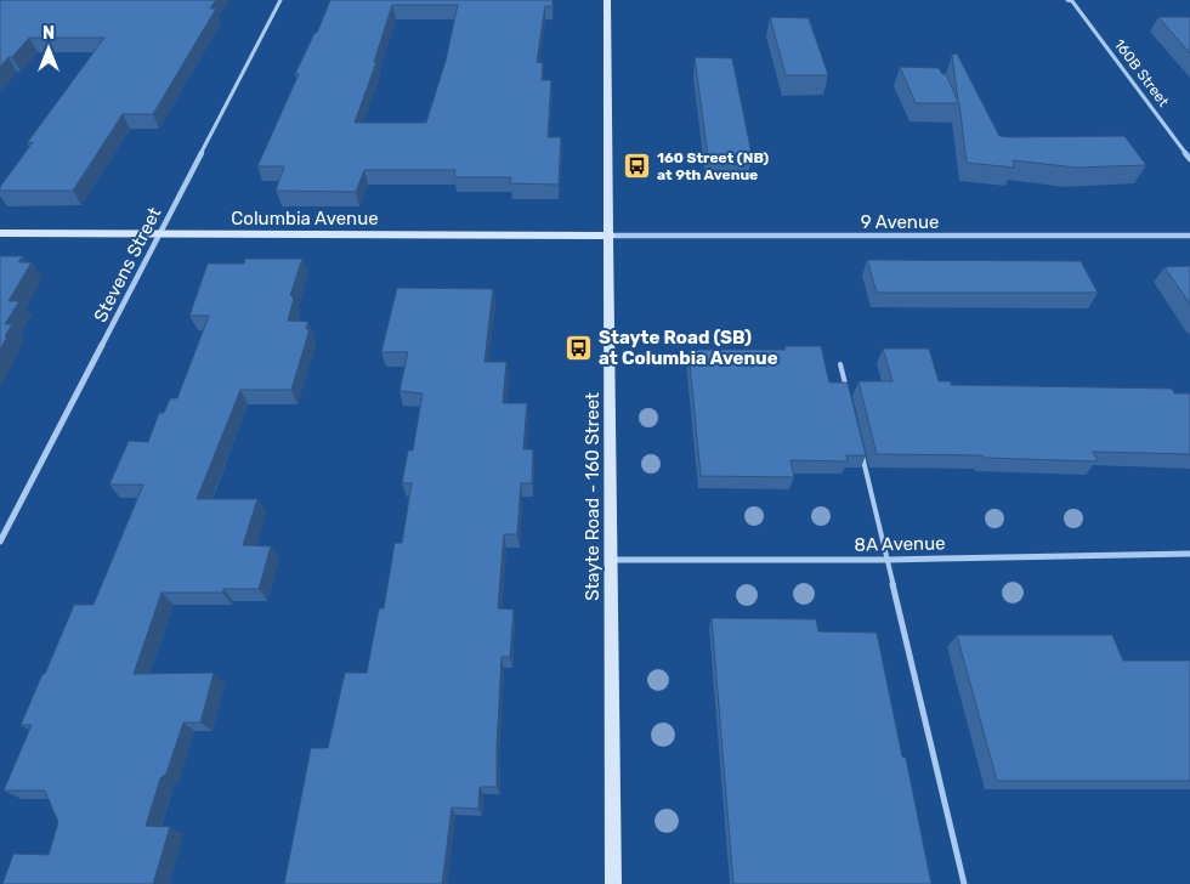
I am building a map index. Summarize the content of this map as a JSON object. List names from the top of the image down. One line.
{"streets":{"main road":["Columbia Avenue","Stayte Road - 160 Street"],"street":["160B Street","9 Avenue","Stevens Street","8A Avenue"]},"crossings":[["Columbia Avenue","9 Avenue"],["Columbia Avenue","Stevens Street"],["Columbia Avenue","Stayte Road - 160 Street"],["9 Avenue","Stayte Road - 160 Street"],["Stayte Road - 160 Street","8A Avenue"]],"places":{"bus stop":["160 Street (NB) at 9th Avenue","Stayte Road (SB) at Columbia Avenue"]},"north":"top"}
